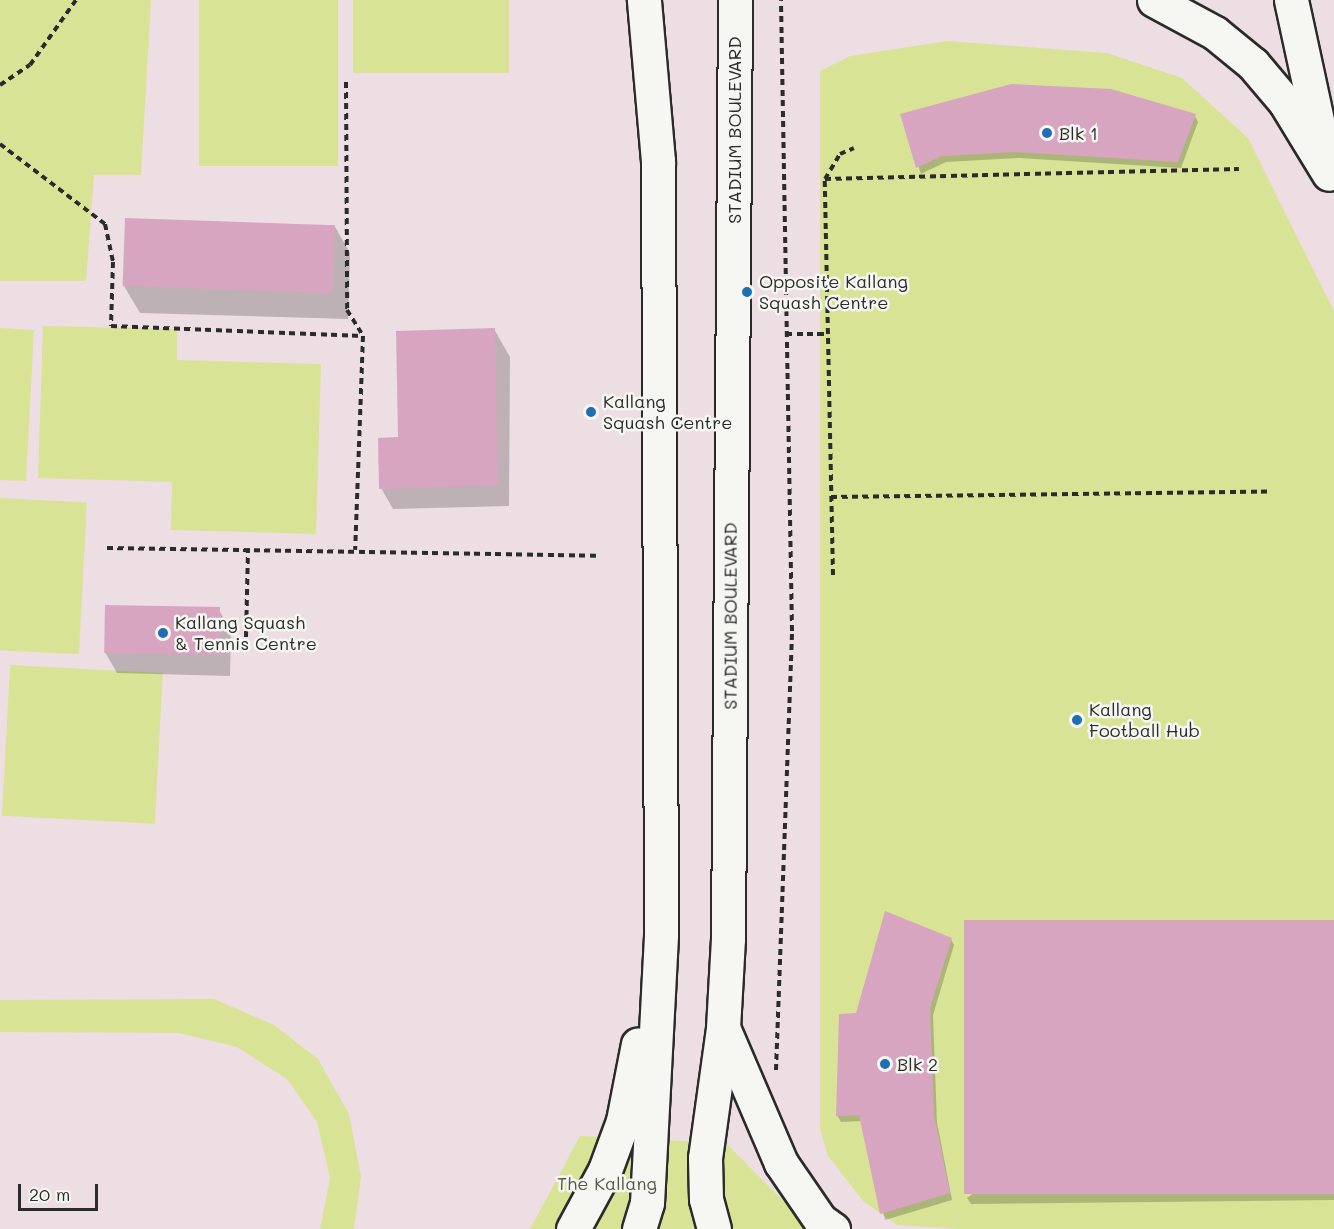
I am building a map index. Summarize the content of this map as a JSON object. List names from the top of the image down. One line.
{"streets":{"street":["STADIUM BOULEVARD"]},"parks":["The Kallang"],"places":["Blk 1","Opposite Kallang Squash Centre","Kallang Squash Centre","Kallang Squash & Tennis Centre","Kallang Football Hub","Blk 2"],"scale_bar":"20 m"}
